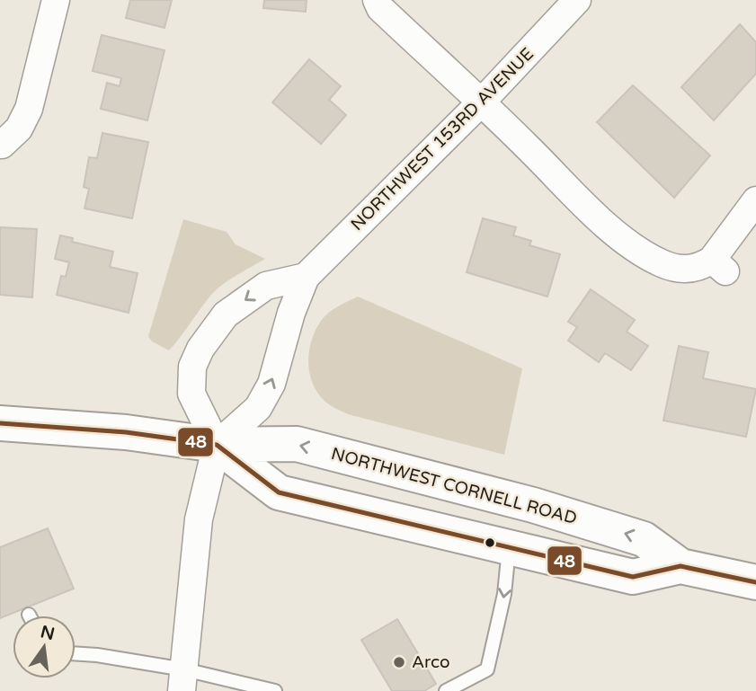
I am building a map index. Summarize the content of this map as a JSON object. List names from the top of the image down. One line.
{"streets":{"main road":["NORTHWEST CORNELL ROAD"],"street":["NORTHWEST 153RD AVENUE"]},"crossings":[["NORTHWEST 153RD AVENUE","NORTHWEST CORNELL ROAD"]],"places":["Arco"],"lines":["transit line 48"],"north":"top"}
